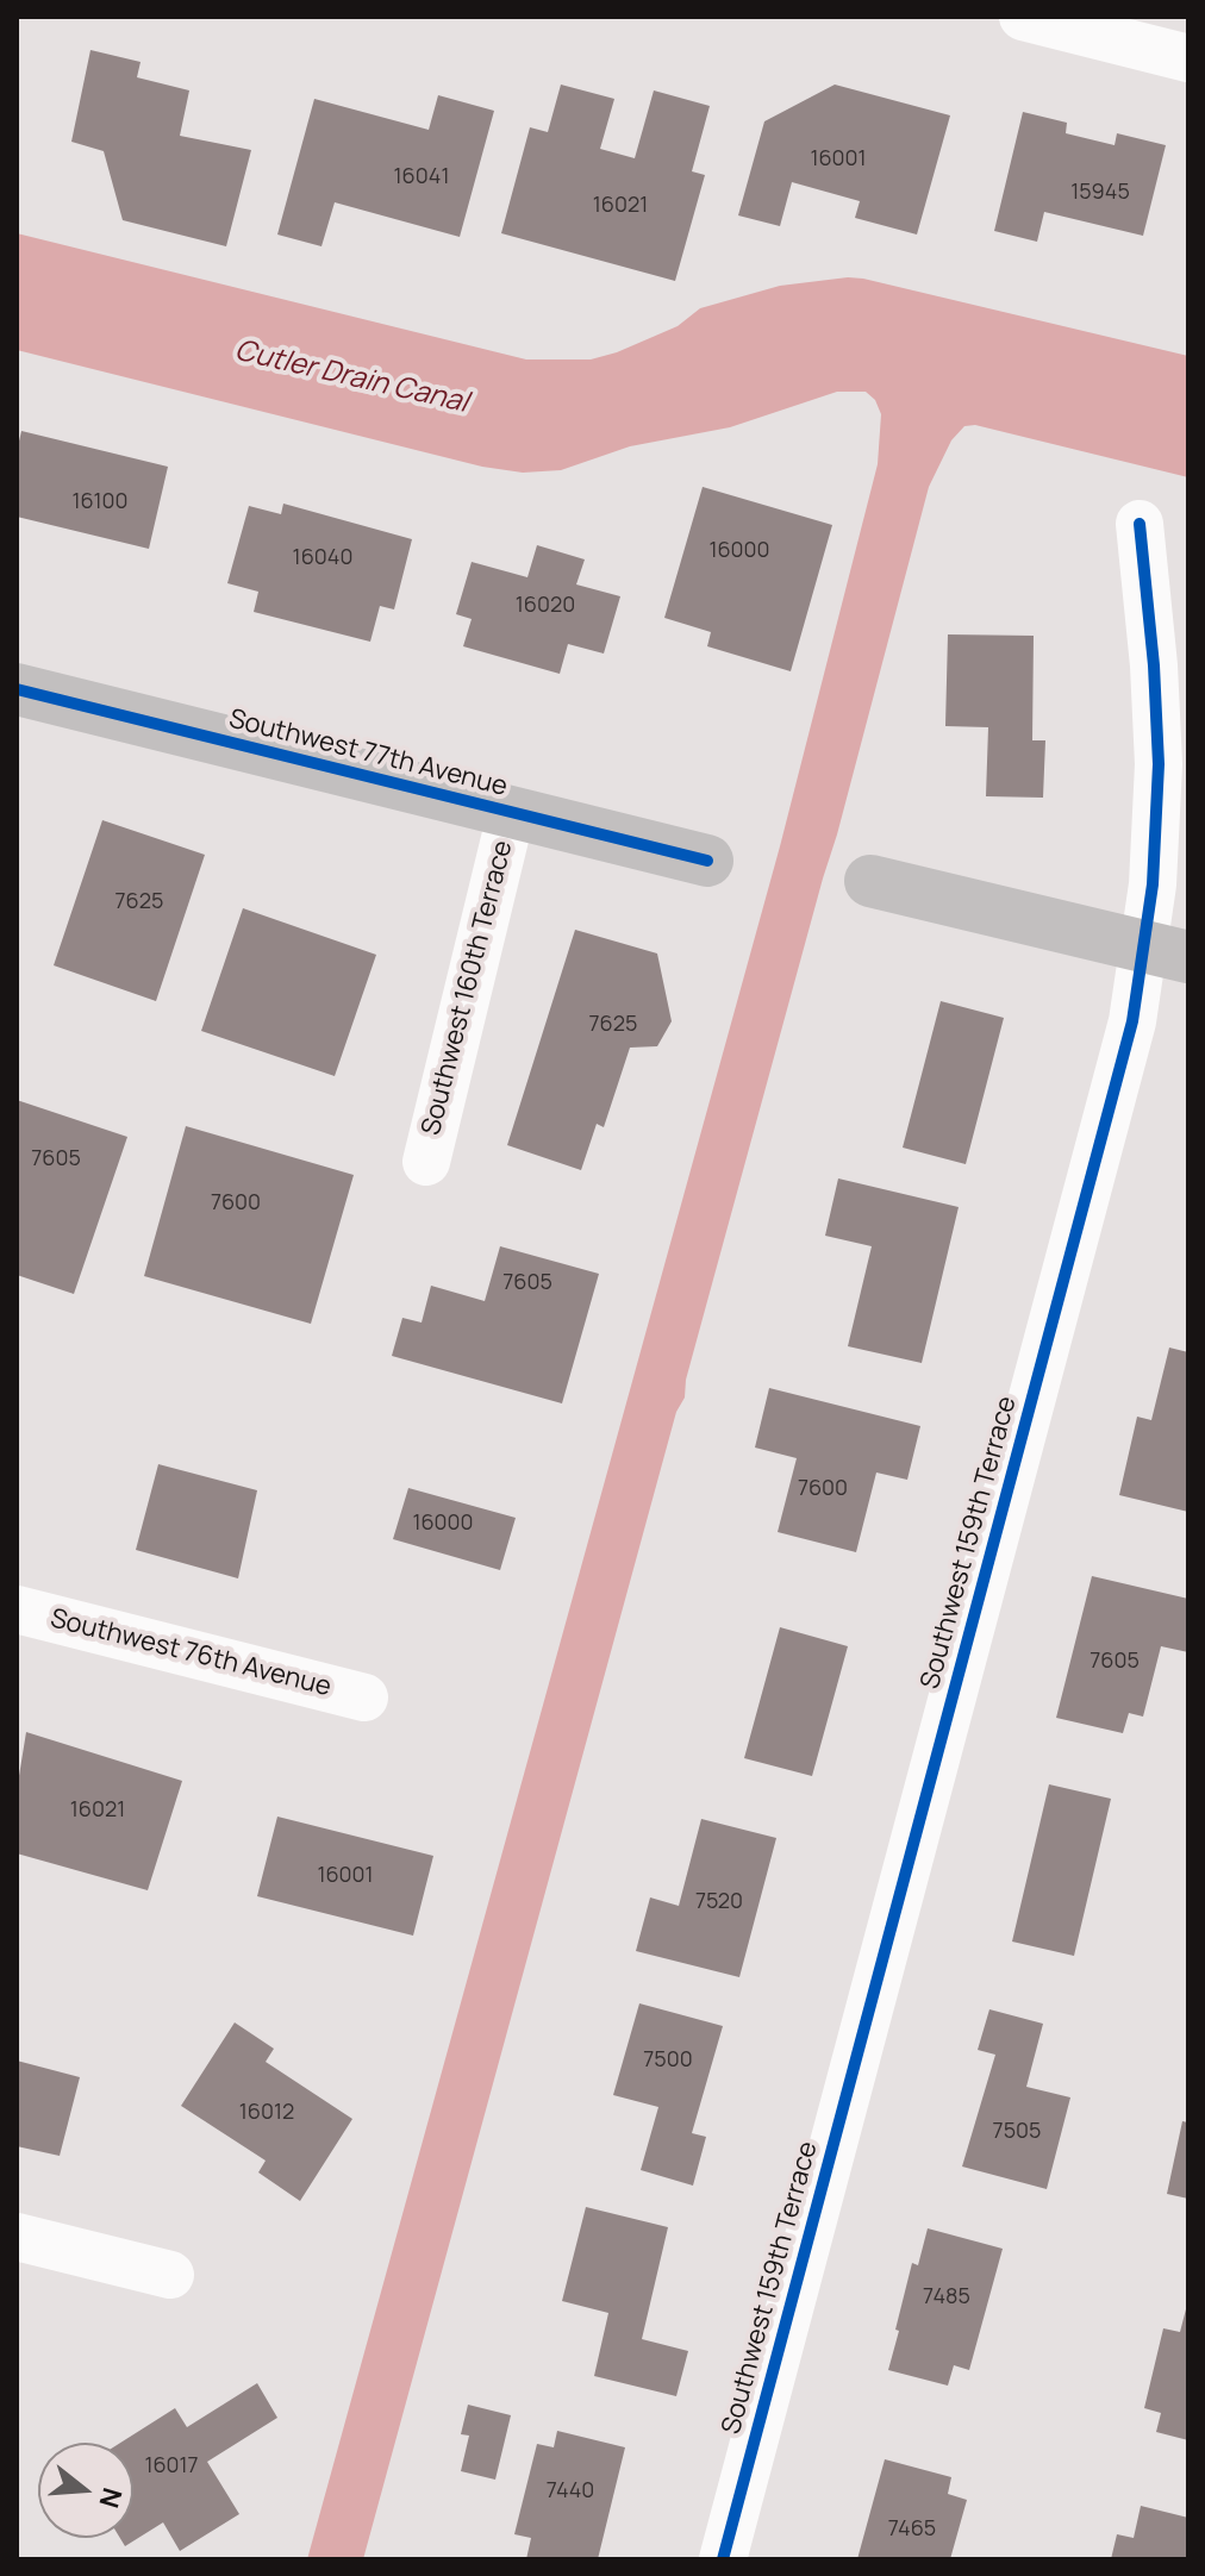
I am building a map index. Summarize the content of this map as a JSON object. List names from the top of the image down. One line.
{"streets":{"street":["Southwest 77th Avenue","Southwest 160th Terrace","Southwest 159th Terrace","Southwest 76th Avenue"]},"crossings":[["Southwest 77th Avenue","Southwest 160th Terrace"]],"water":["Cutler Drain Canal"],"house_numbers":["16001","16041","15945","16021","16100","16000","16040","16020","7625","7625","7605","7600","7605","7600","16000","7605","16021","16001","7520","7500","16012","7505","7485","16017","7440","7465"],"north":"right"}
